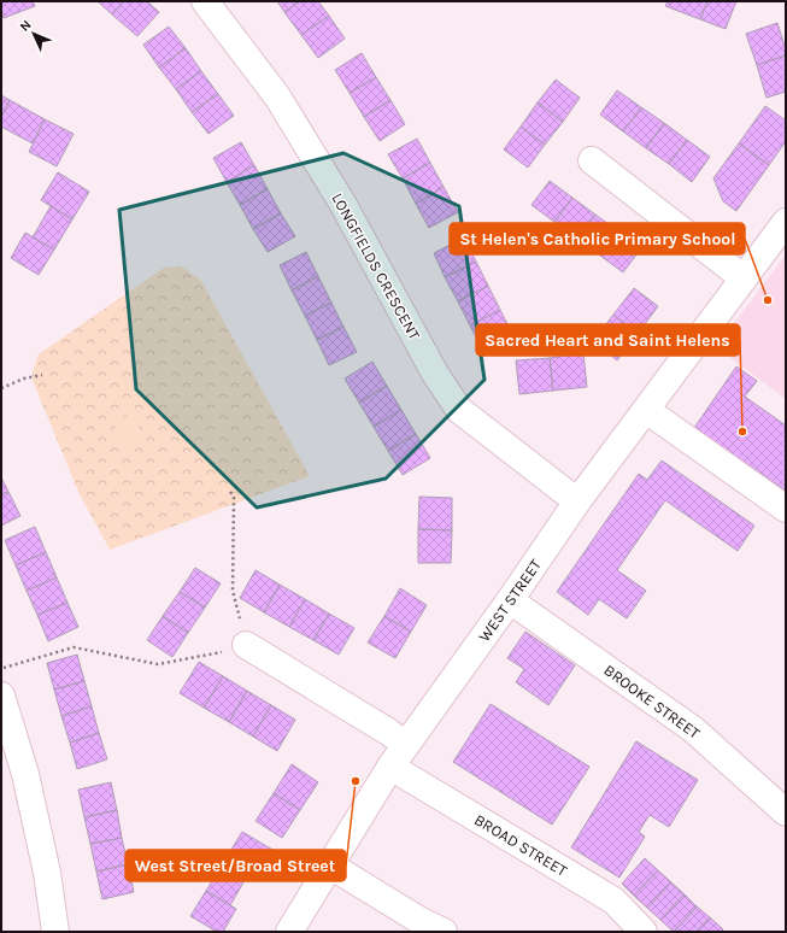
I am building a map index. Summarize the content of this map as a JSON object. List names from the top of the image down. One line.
{"streets":{"street":["LONGFIELDS CRESCENT","WEST STREET","BROOKE STREET","BROAD STREET"]},"crossings":[["LONGFIELDS CRESCENT","WEST STREET"],["WEST STREET","BROOKE STREET"],["WEST STREET","BROAD STREET"]],"places":["St Helen's Catholic Primary School","Sacred Heart and Saint Helens","West Street/Broad Street"],"north":"top left"}
